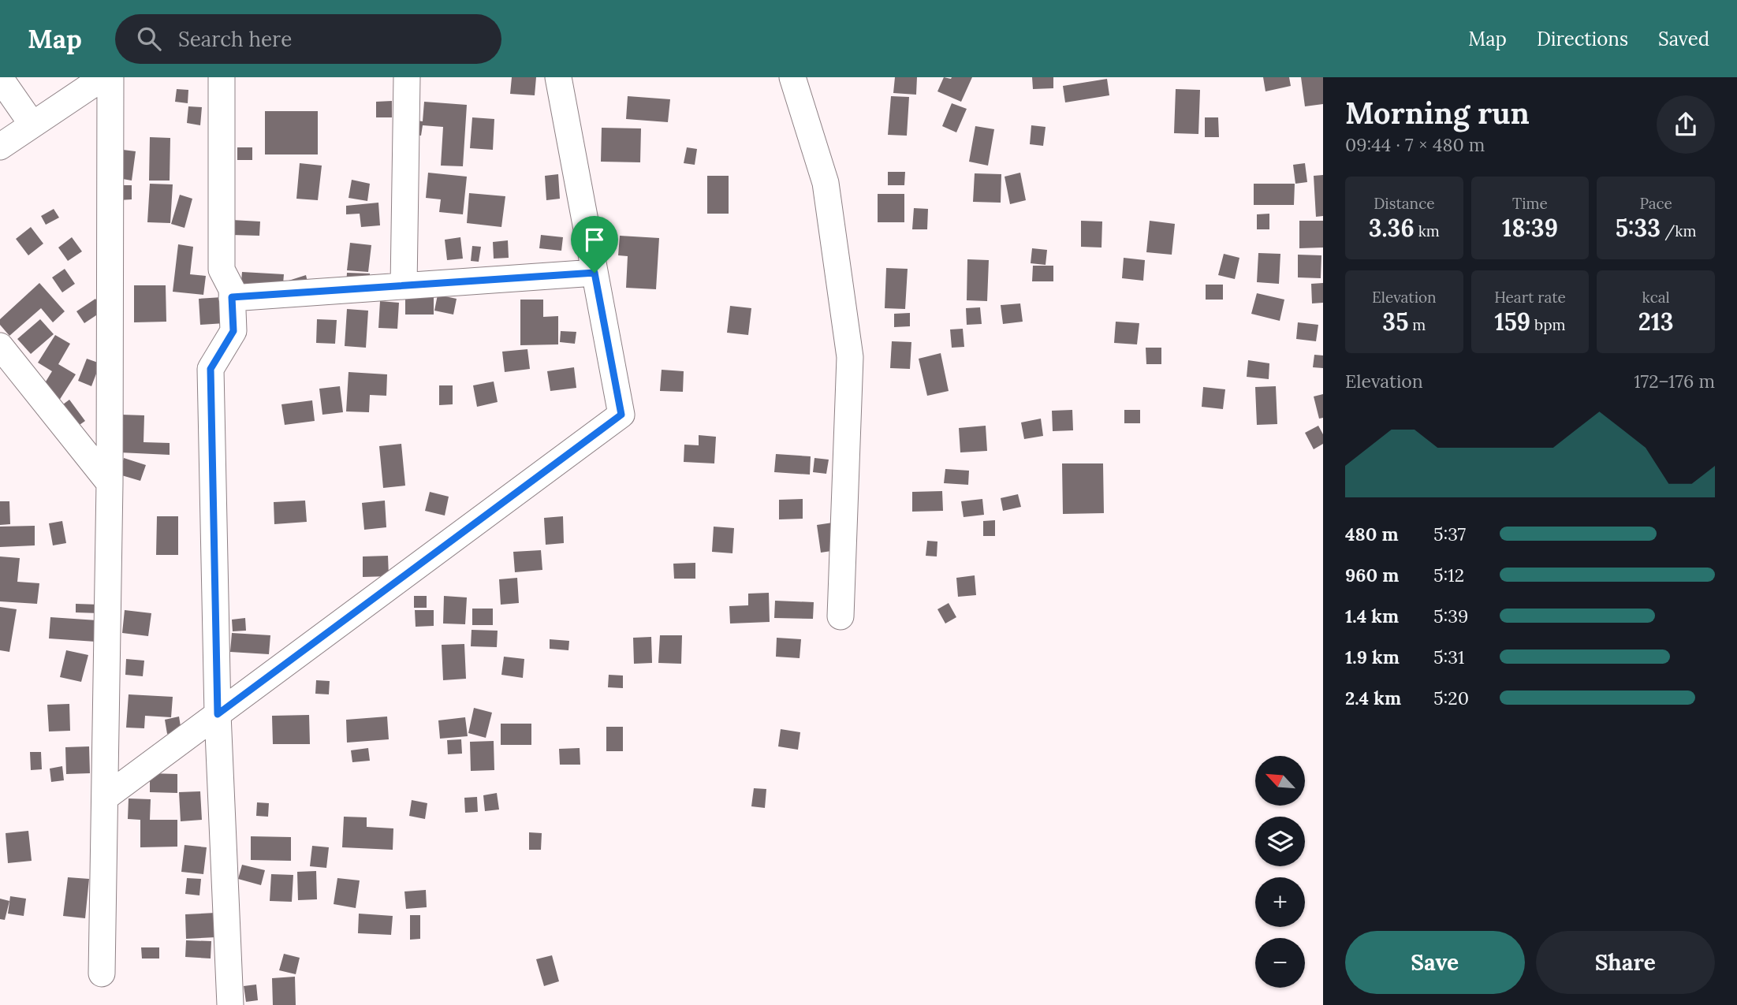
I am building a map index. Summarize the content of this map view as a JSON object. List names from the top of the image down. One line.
{"north":"top left","page":{"header":"Map","search":"Search here","nav":["Map","Directions","Saved"],"heading":["Morning run","09:44 · 7 × 480 m"],"stats":[["Distance","3.36 km"],["Time","18:39"],["Pace","5:33 /km"],["Elevation","35 m"],["Heart rate","159 bpm"],["kcal","213"]],"chart":["Elevation","172–176 m"],"list":[{"name":"480 m","note":"5:37"},{"name":"960 m","note":"5:12"},{"name":"1.4 km","note":"5:39"},{"name":"1.9 km","note":"5:31"},{"name":"2.4 km","note":"5:20"}],"map_buttons":["+","−"],"buttons":["Save","Share"]}}
